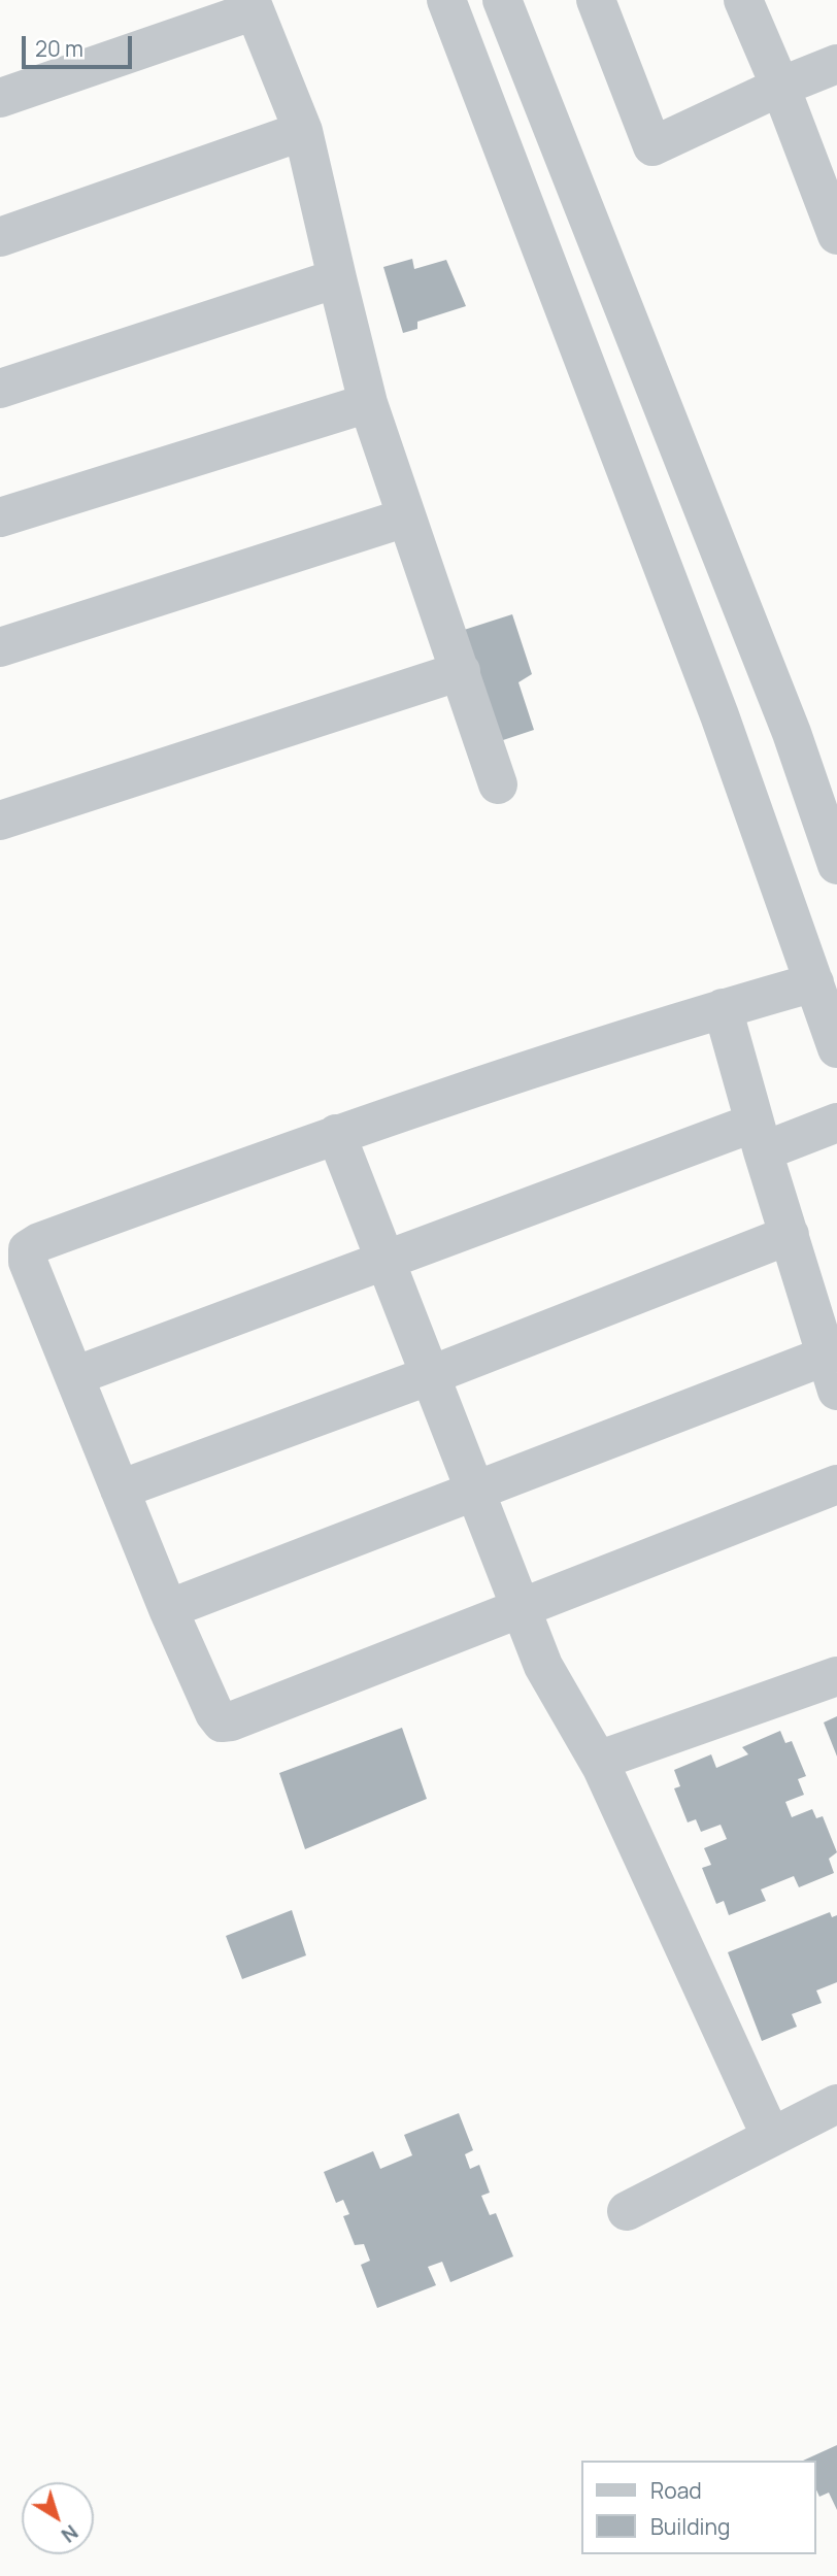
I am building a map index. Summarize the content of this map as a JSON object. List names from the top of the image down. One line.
{"legend":["Road","Building"],"scale_bar":"20 m","north":"bottom right"}
